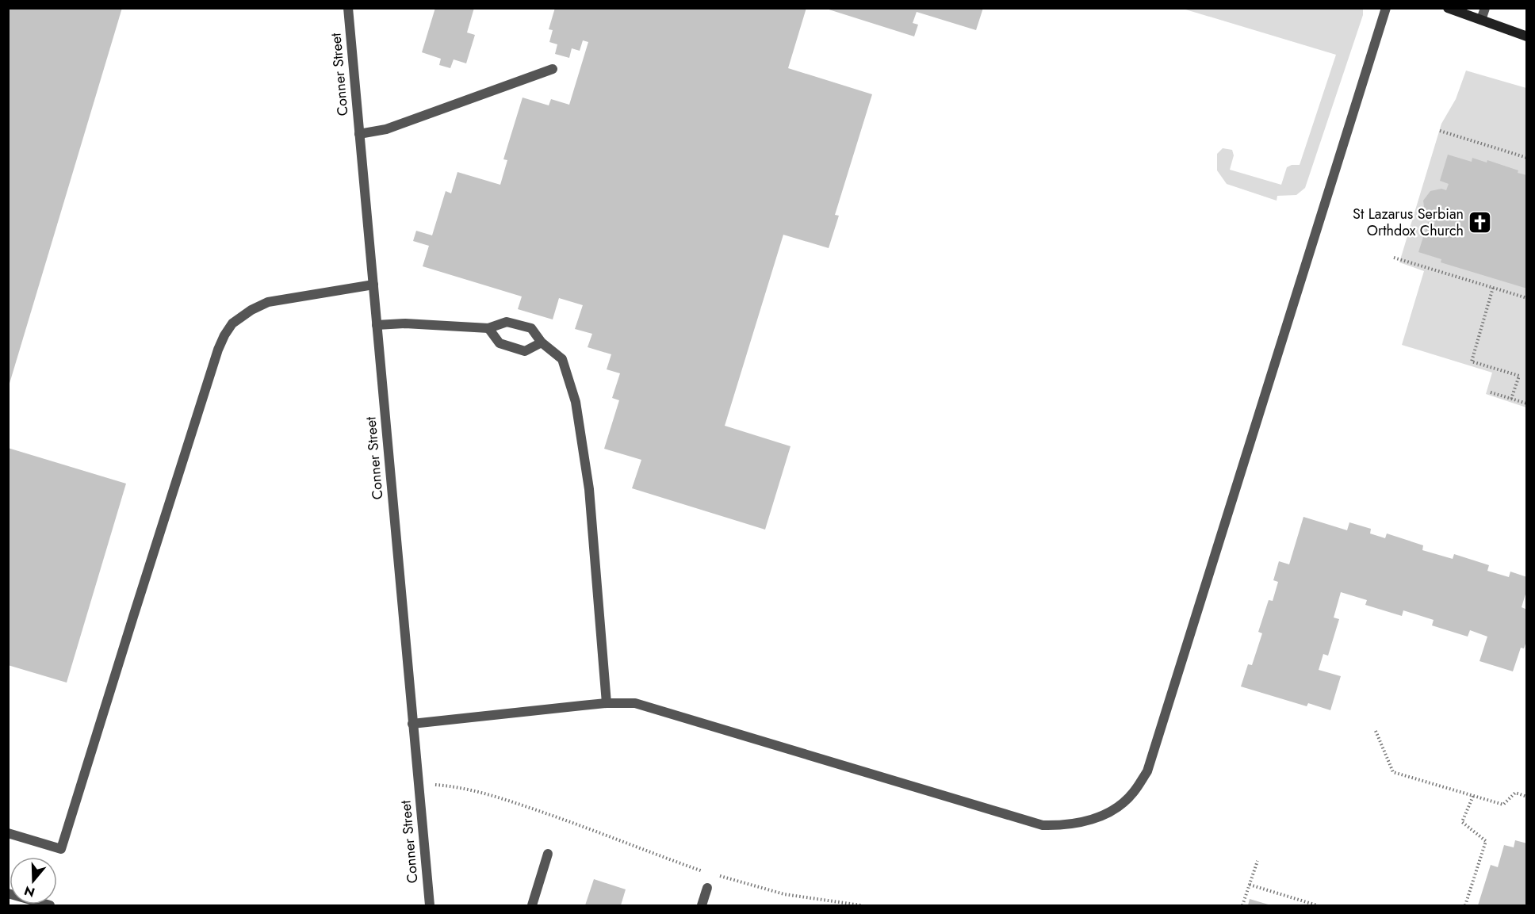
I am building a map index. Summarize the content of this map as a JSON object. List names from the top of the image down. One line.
{"streets":{"street":["Conner Street"]},"places":{"church":["St Lazarus Serbian Orthdox Church"]},"north":"bottom"}
